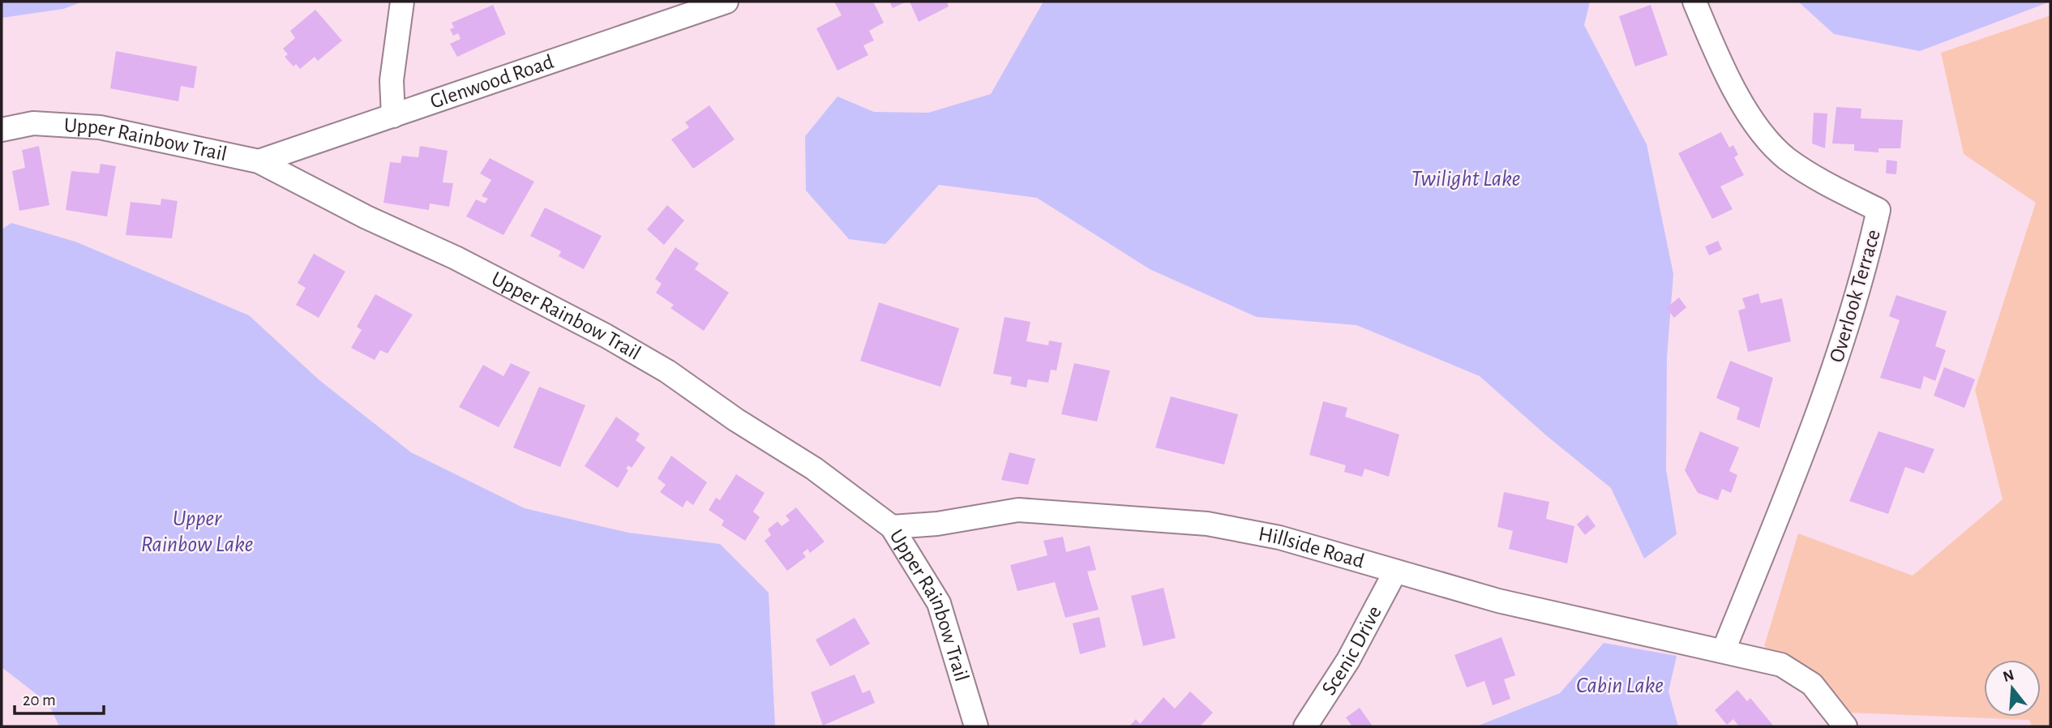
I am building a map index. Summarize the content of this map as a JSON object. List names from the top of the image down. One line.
{"streets":{"street":["Glenwood Road","Upper Rainbow Trail","Overlook Terrace","Hillside Road","Scenic Drive"]},"crossings":[["Glenwood Road","Upper Rainbow Trail"],["Upper Rainbow Trail","Hillside Road"],["Overlook Terrace","Hillside Road"],["Hillside Road","Scenic Drive"]],"water":["Twilight Lake","Upper Rainbow Lake","Cabin Lake"],"scale_bar":"20 m","north":"top"}
